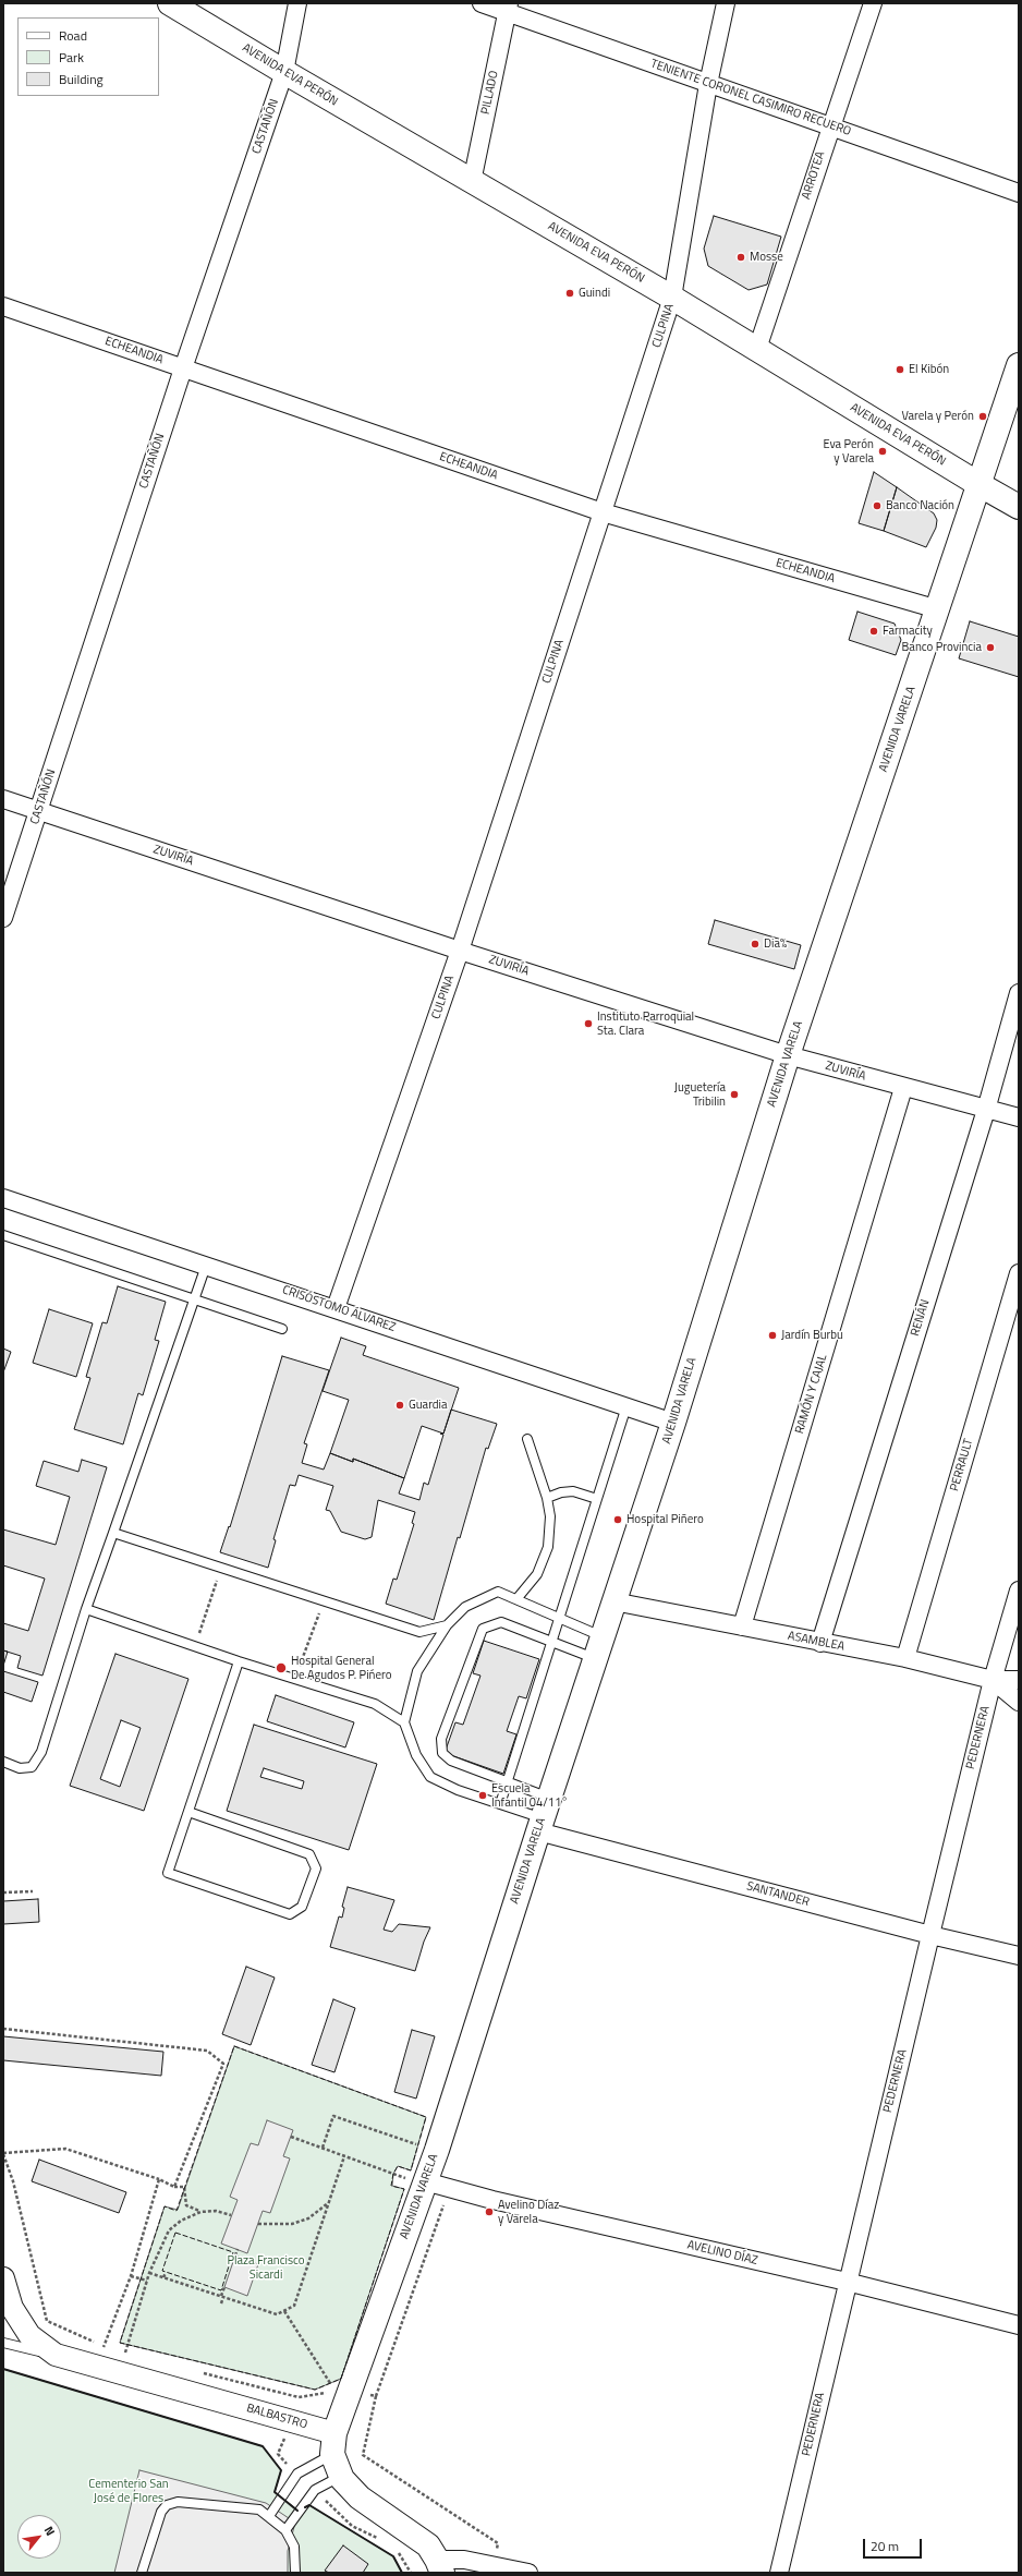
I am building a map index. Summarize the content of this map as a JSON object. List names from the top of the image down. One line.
{"streets":{"main road":["AVENIDA EVA PERÓN","AVENIDA VARELA"],"street":["PILLADO","TENIENTE CORONEL CASIMIRO RECUERO","CASTAÑÓN","ARROTEA","CULPINA","ECHEANDIA","ZUVIRÍA","CRISÓSTOMO ÁLVAREZ","RENÁN","RAMÓN Y CAJAL","PERRAULT","ASAMBLEA","PEDERNERA","SANTANDER","AVELINO DÍAZ","BALBASTRO"]},"crossings":[["AVENIDA EVA PERÓN","PILLADO"],["AVENIDA EVA PERÓN","CASTAÑÓN"],["AVENIDA EVA PERÓN","ARROTEA"],["AVENIDA EVA PERÓN","CULPINA"],["AVENIDA EVA PERÓN","AVENIDA VARELA"],["PILLADO","TENIENTE CORONEL CASIMIRO RECUERO"],["TENIENTE CORONEL CASIMIRO RECUERO","ARROTEA"],["TENIENTE CORONEL CASIMIRO RECUERO","CULPINA"],["CASTAÑÓN","ECHEANDIA"],["CASTAÑÓN","ZUVIRÍA"],["CULPINA","ECHEANDIA"],["CULPINA","ZUVIRÍA"],["CULPINA","CRISÓSTOMO ÁLVAREZ"],["ECHEANDIA","AVENIDA VARELA"],["AVENIDA VARELA","ZUVIRÍA"],["AVENIDA VARELA","CRISÓSTOMO ÁLVAREZ"],["AVENIDA VARELA","ASAMBLEA"],["AVENIDA VARELA","SANTANDER"],["AVENIDA VARELA","AVELINO DÍAZ"],["AVENIDA VARELA","BALBASTRO"],["ZUVIRÍA","RENÁN"],["ZUVIRÍA","RAMÓN Y CAJAL"],["RENÁN","ASAMBLEA"],["RAMÓN Y CAJAL","ASAMBLEA"],["PERRAULT","ASAMBLEA"],["ASAMBLEA","PEDERNERA"],["PEDERNERA","SANTANDER"],["PEDERNERA","AVELINO DÍAZ"]],"parks":["Plaza Francisco Sicardi","Cementerio San José de Flores"],"places":["Mosse","Guindi","El Kibón","Varela y Perón","Eva Perón y Varela","Banco Nación","Farmacity","Banco Provincia","Dia%","Instituto Parroquial Sta. Clara","Juguetería Tribilin","Jardín Burbu","Guardia","Hospital Piñero","Hospital General De Agudos P. Pińero","Escuela Infantil 04/11°","Avelino Díaz y Varela"],"legend":["Road","Park","Building"],"scale_bar":"20 m","north":"top right"}
